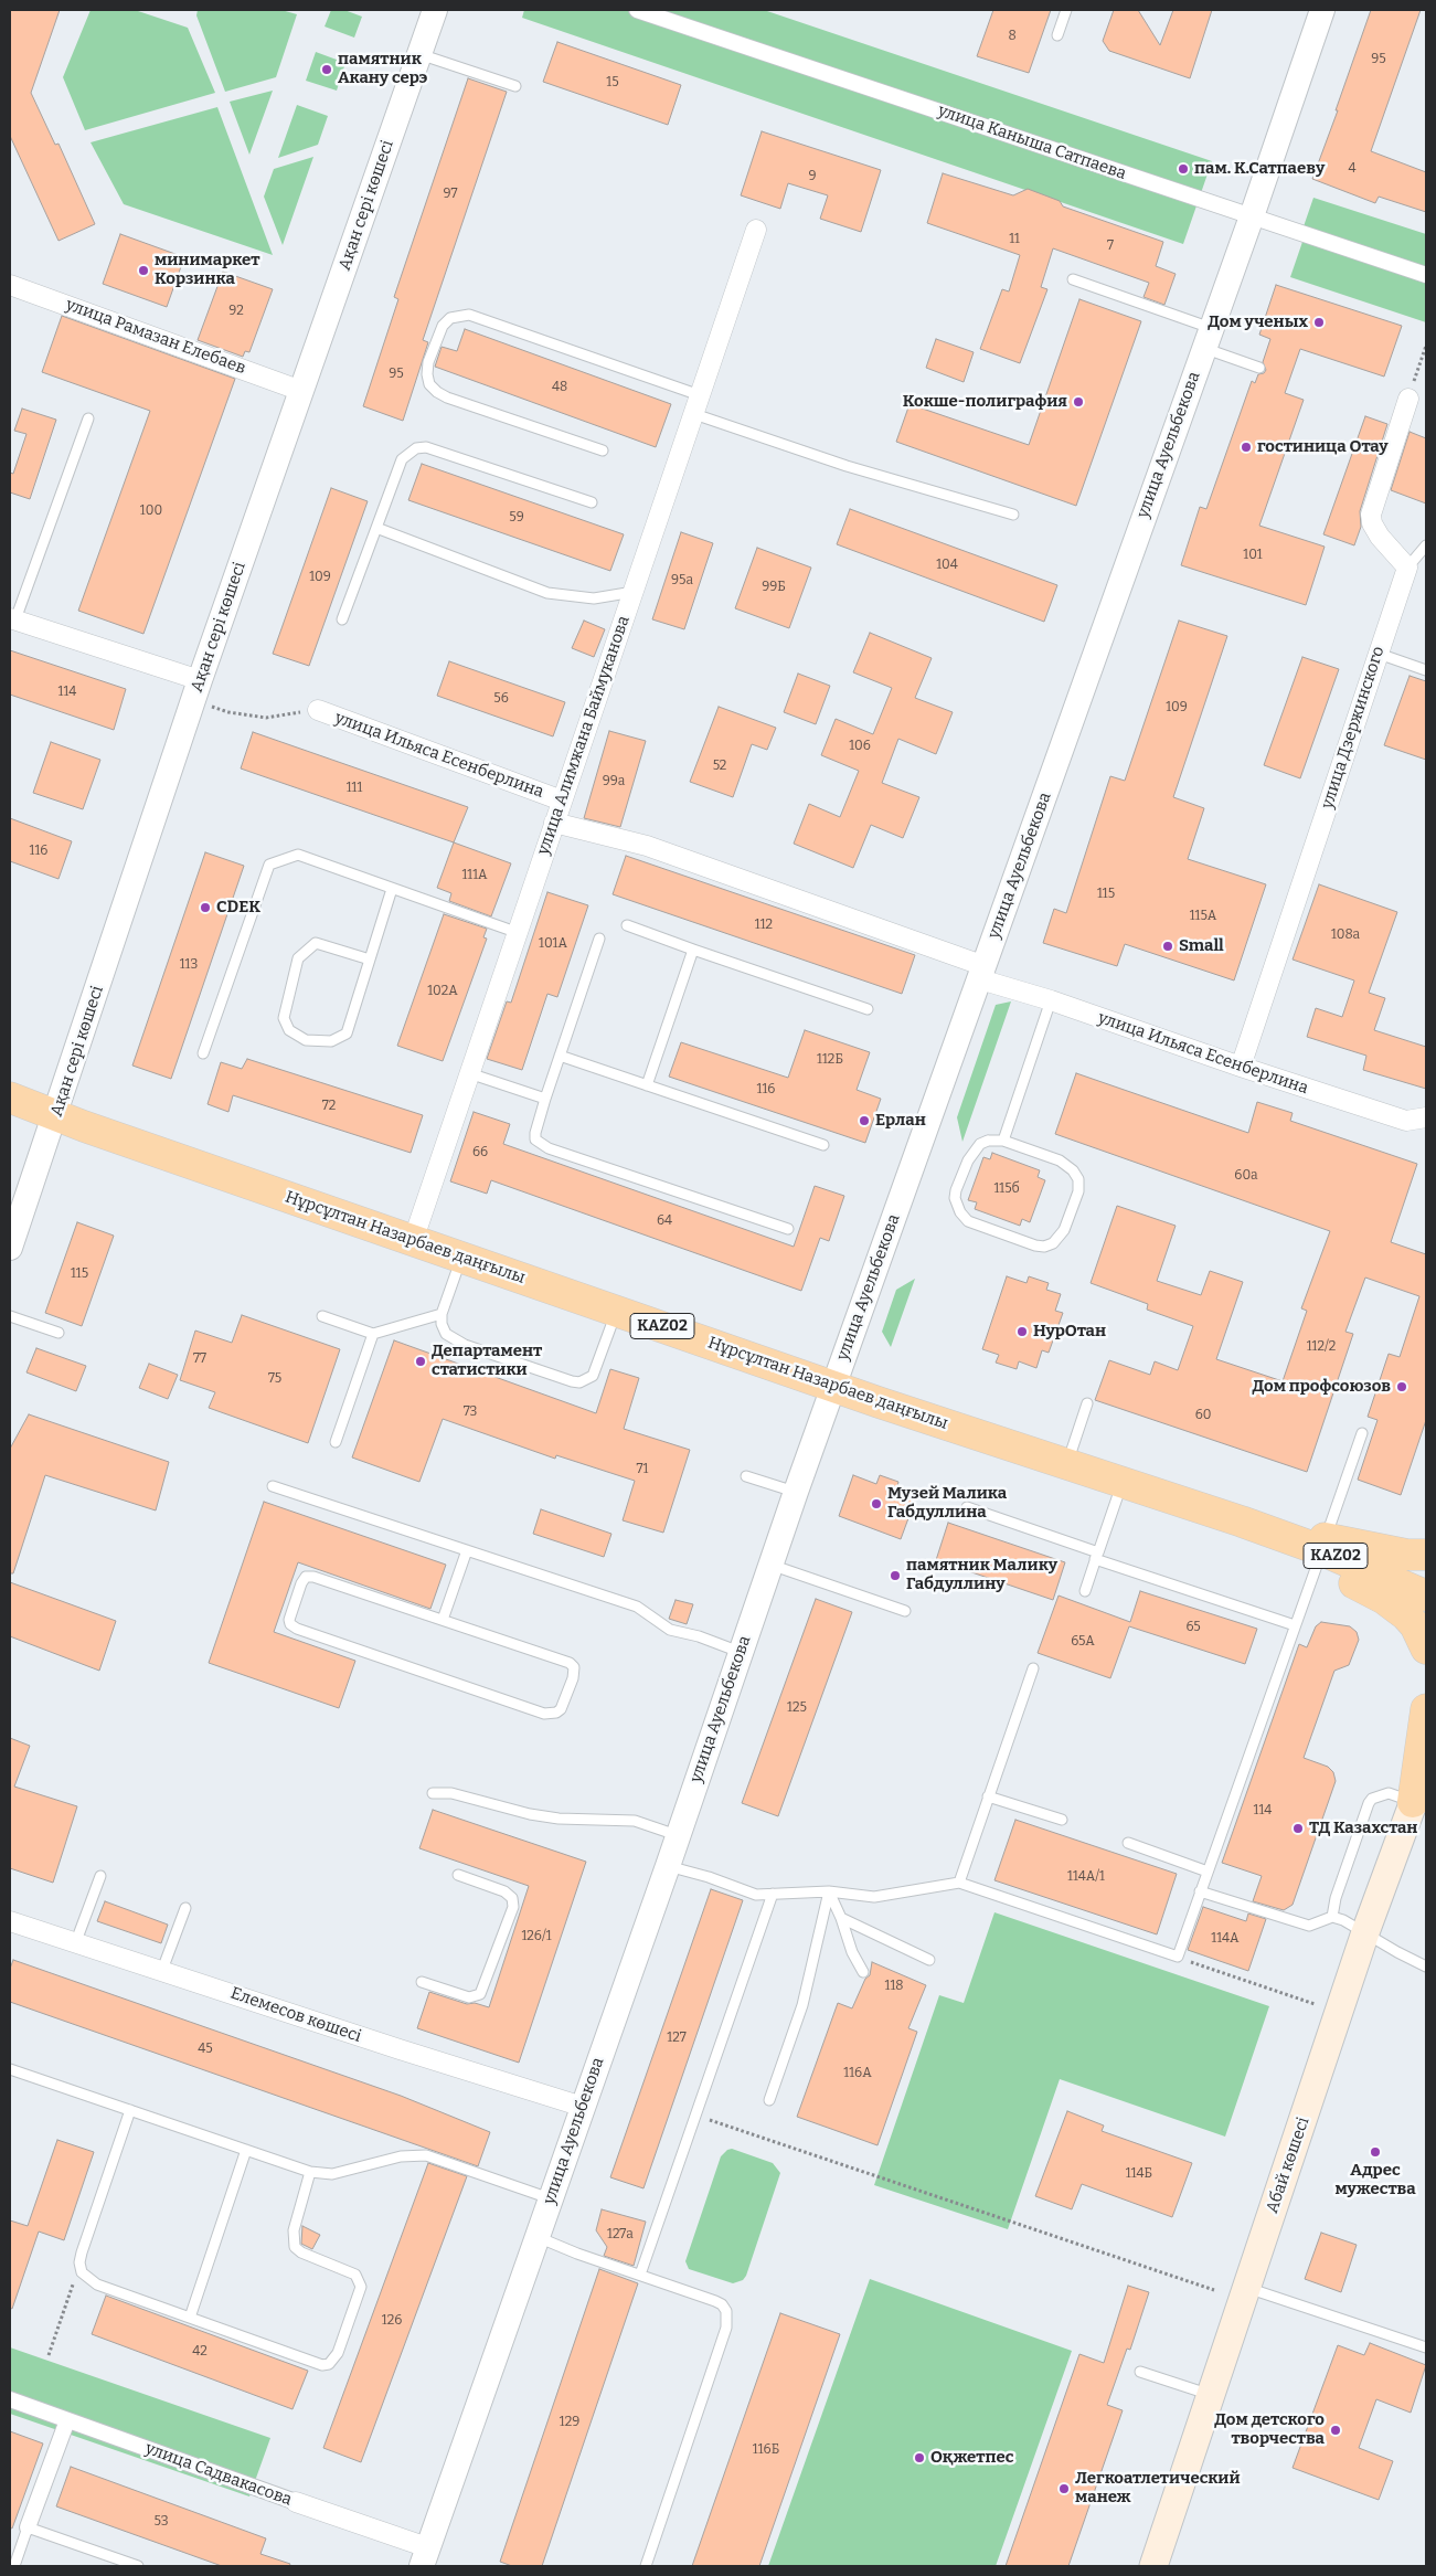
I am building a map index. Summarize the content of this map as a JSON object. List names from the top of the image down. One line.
{"streets":{"highway":["Нұрсұлтан Назарбаев даңғылы","KАZ02"],"main road":["Абай көшесі"],"street":["улица Каныша Сатпаева","Ақан сері көшесі","улица Рамазан Елебаев","улица Ауельбекова","улица Дзержинского","улица Алимжана Баймуканова","улица Ильяса Есенберлина","Елемесов көшесі","улица Садвакасова"]},"crossings":[["улица Каныша Сатпаева","улица Ауельбекова"],["Ақан сері көшесі","улица Рамазан Елебаев"],["Ақан сері көшесі","Нұрсұлтан Назарбаев даңғылы"],["улица Ауельбекова","улица Ильяса Есенберлина"],["улица Ауельбекова","Нұрсұлтан Назарбаев даңғылы"],["улица Ауельбекова","Елемесов көшесі"],["улица Ауельбекова","улица Садвакасова"],["улица Дзержинского","улица Ильяса Есенберлина"],["улица Алимжана Баймуканова","улица Ильяса Есенберлина"],["улица Алимжана Баймуканова","Нұрсұлтан Назарбаев даңғылы"]],"places":["памятник Акану серэ","пам. К.Сатпаеву","минимаркет Корзинка","Дом ученых","Кокше-полиграфия","гостиница Отау","CDEK","Small","Ерлан","НурОтан","Департамент статистики","Дом профсоюзов","Музей Малика Габдуллина","памятник Малику Габдуллину","ТД Казахстан","Адрес мужества","Дом детского творчества","Оқжетпес","Легкоатлетический манеж"],"house_numbers":["8","95","15","4","9","97","11","7","92","95","48","100","59","101","104","109","95а","99Б","114","56","109","106","52","99а","111","116","111А","115","115А","112","108а","101А","113","102А","112Б","116","72","66","60а","115б","64","115","112/2","77","75","73","60","71","65","65А","125","114","114А/1","126/1","114А","118","127","45","116А","114Б","127а","126","42","129","116Б","53"]}
